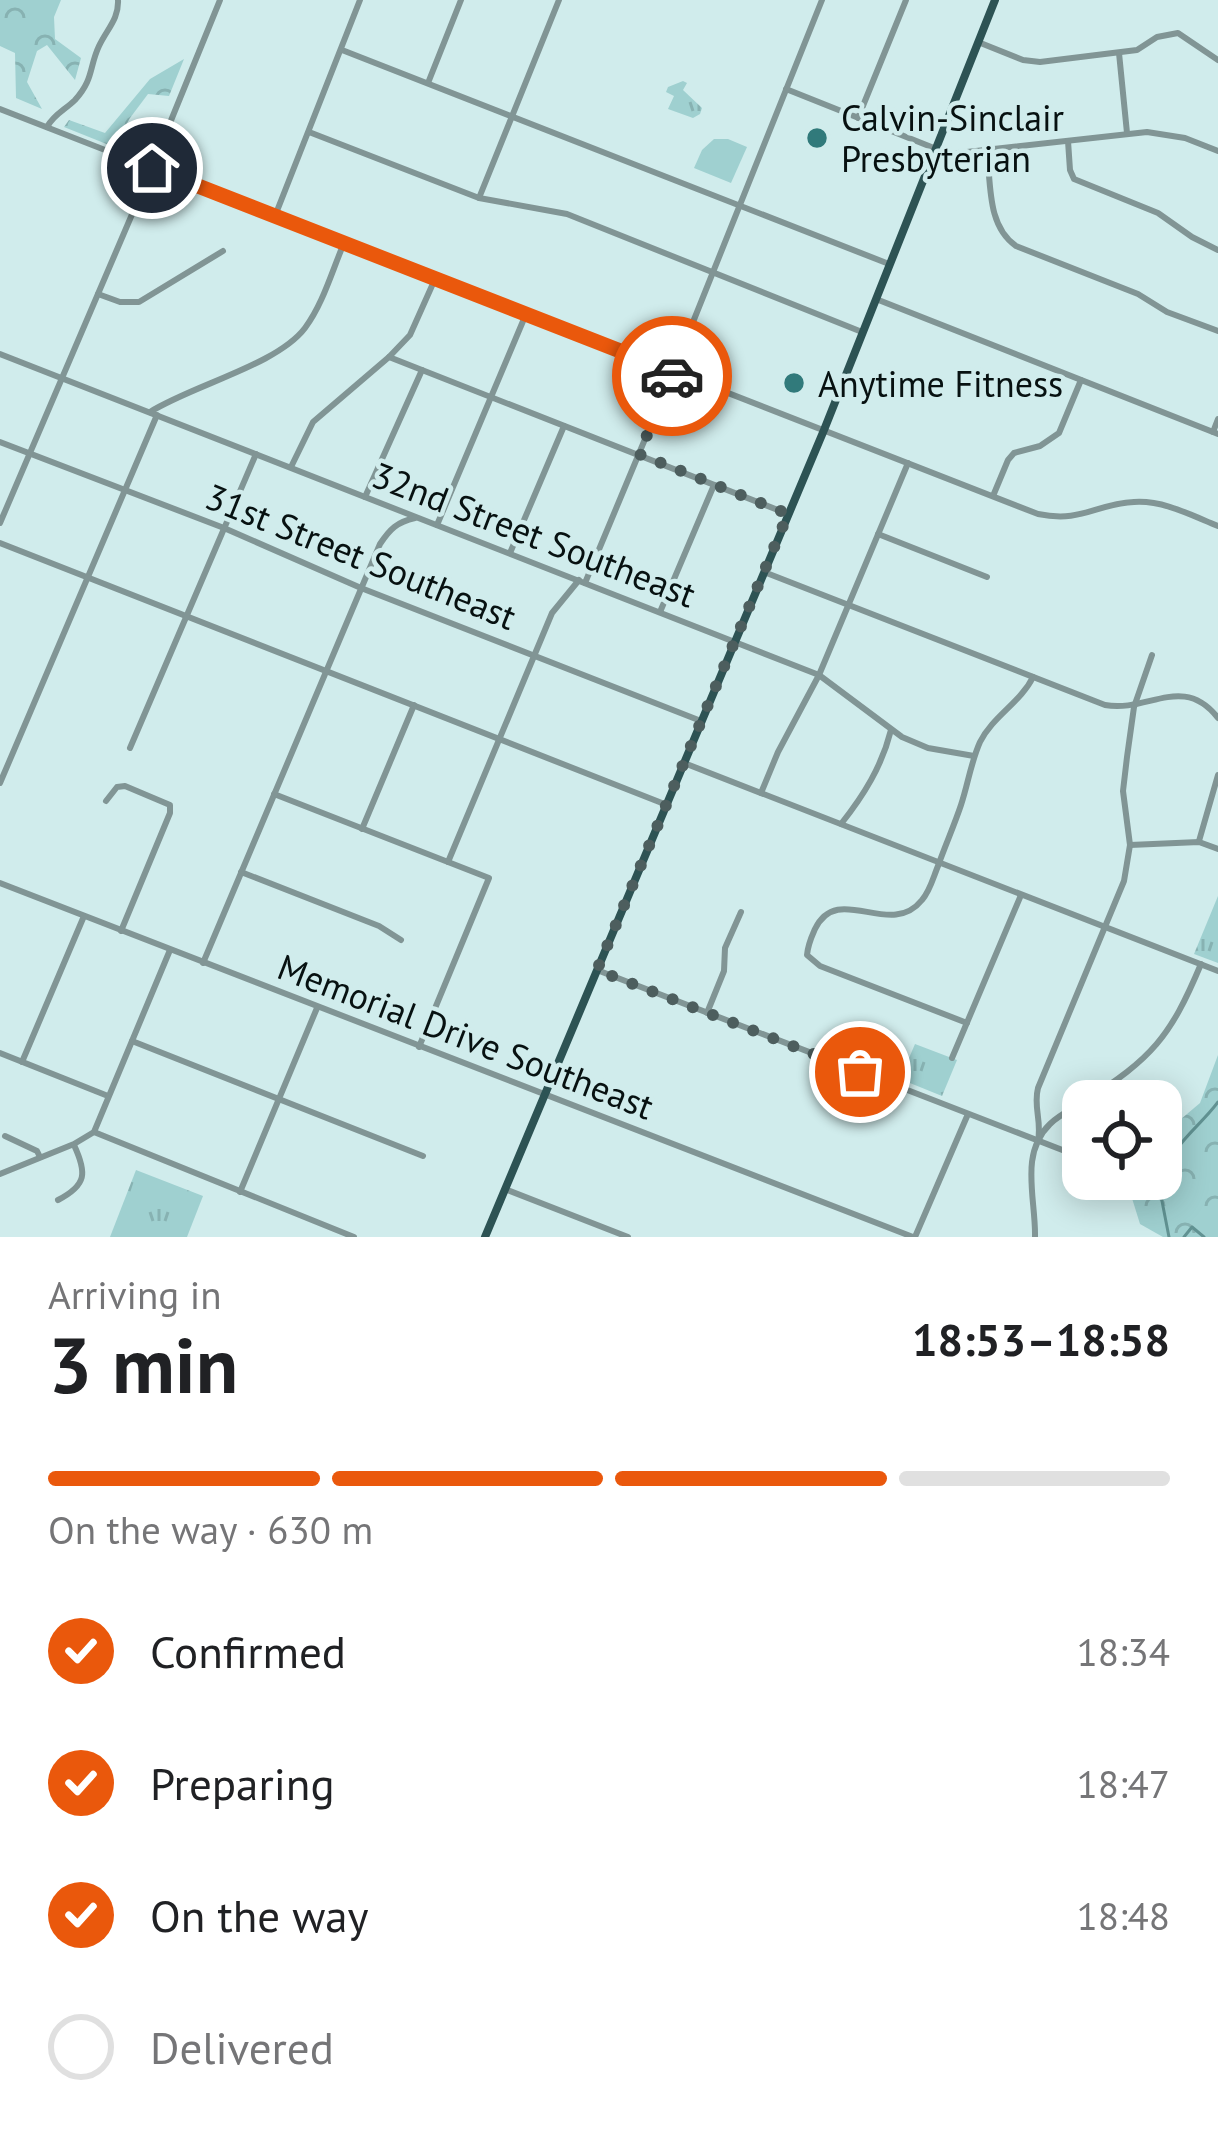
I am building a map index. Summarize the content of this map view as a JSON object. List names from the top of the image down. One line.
{"streets":{"street":["32nd Street Southeast","31st Street Southeast","Memorial Drive Southeast"]},"places":["Calvin-Sinclair Presbyterian","Anytime Fitness"],"page":{"heading":["3 min","Arriving in","18:53–18:58"],"bar":"On the way · 630 m","list":[["Confirmed","18:34"],["Preparing","18:47"],["On the way","18:48"],"Delivered"]}}
